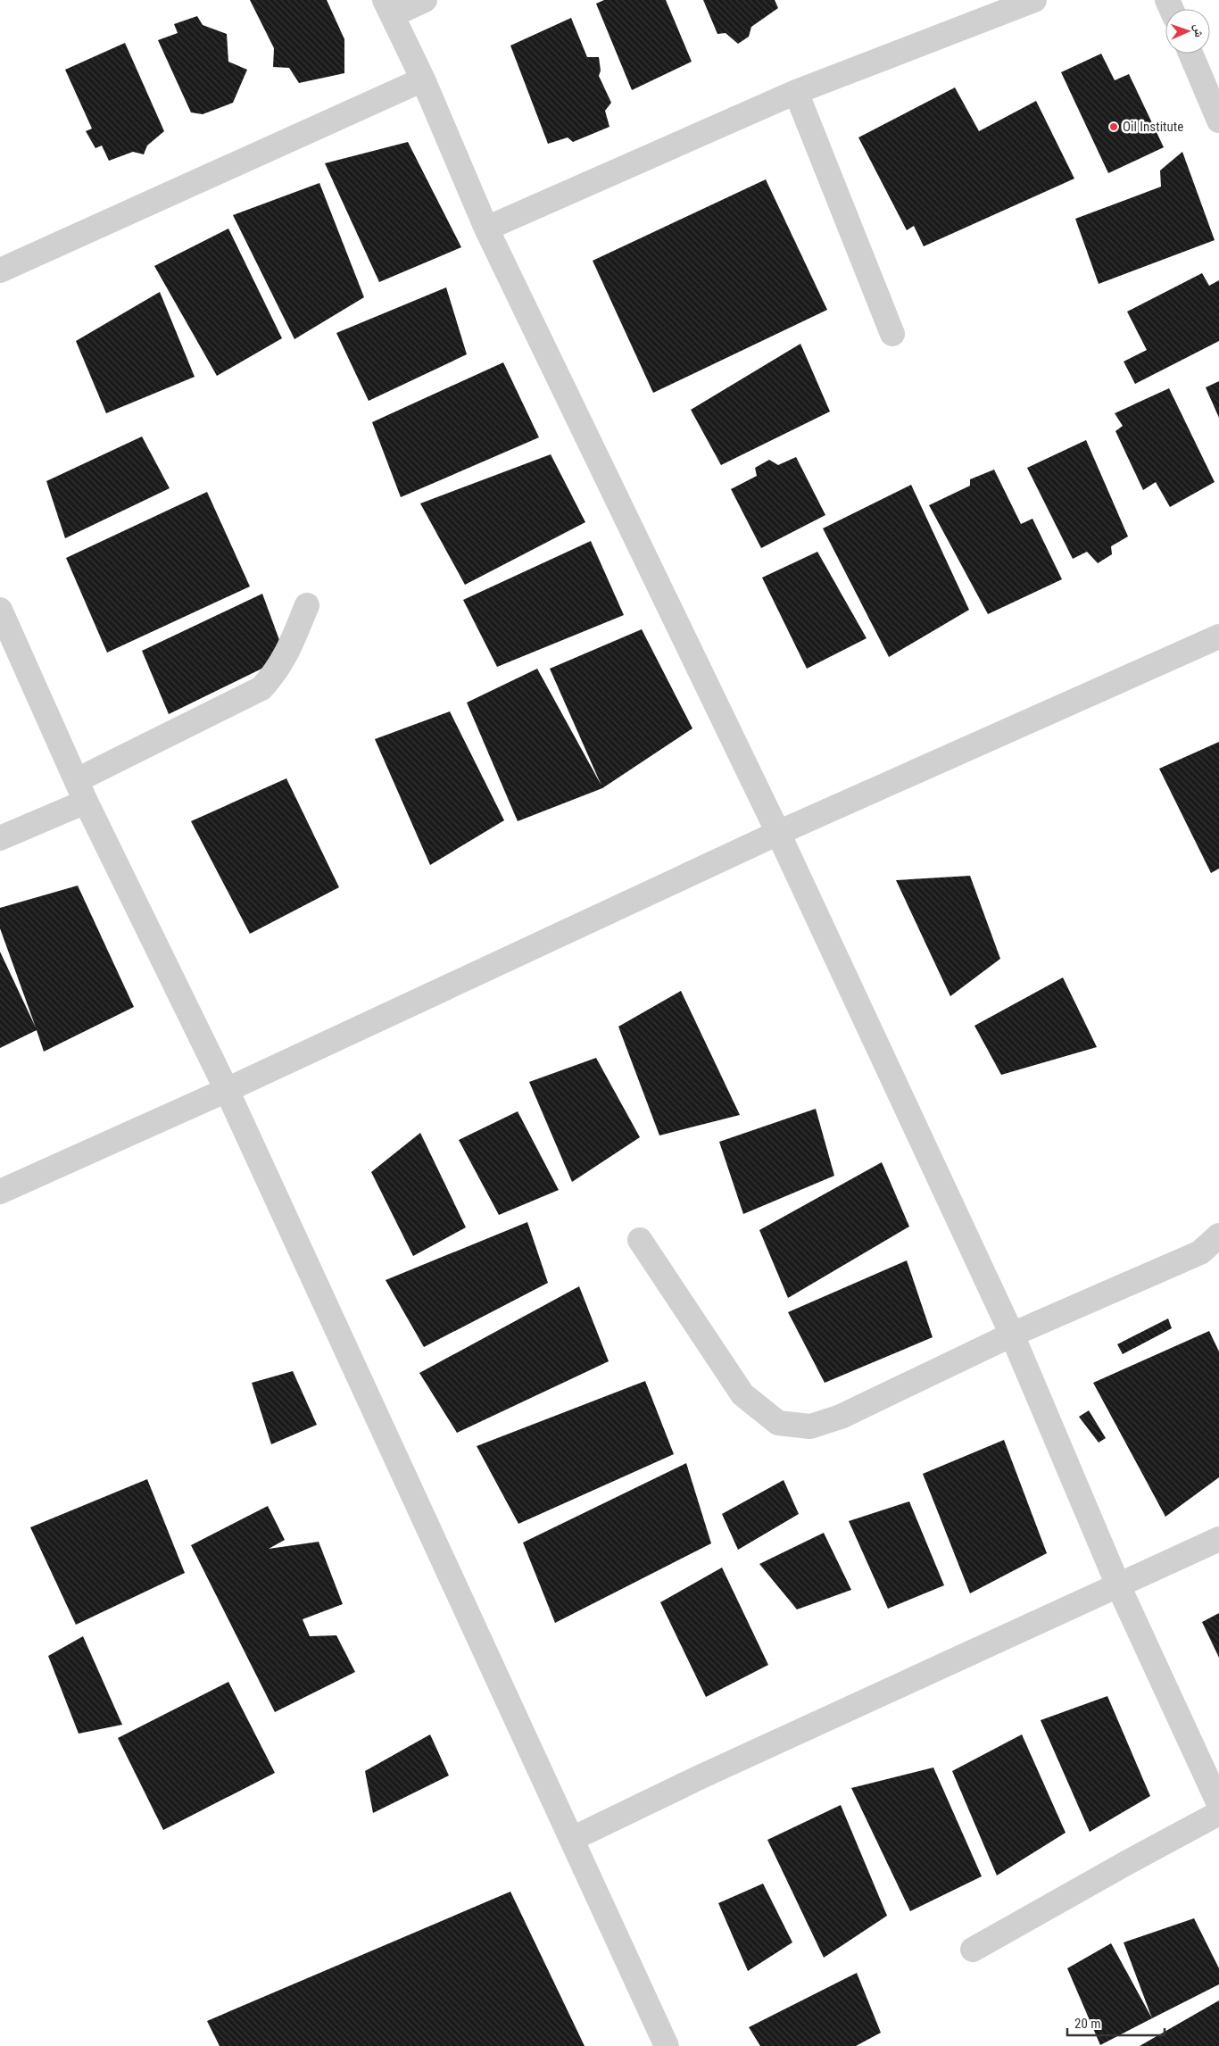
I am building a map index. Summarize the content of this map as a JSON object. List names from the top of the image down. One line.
{"places":["Oil Institute"],"scale_bar":"20 m","north":"right"}
